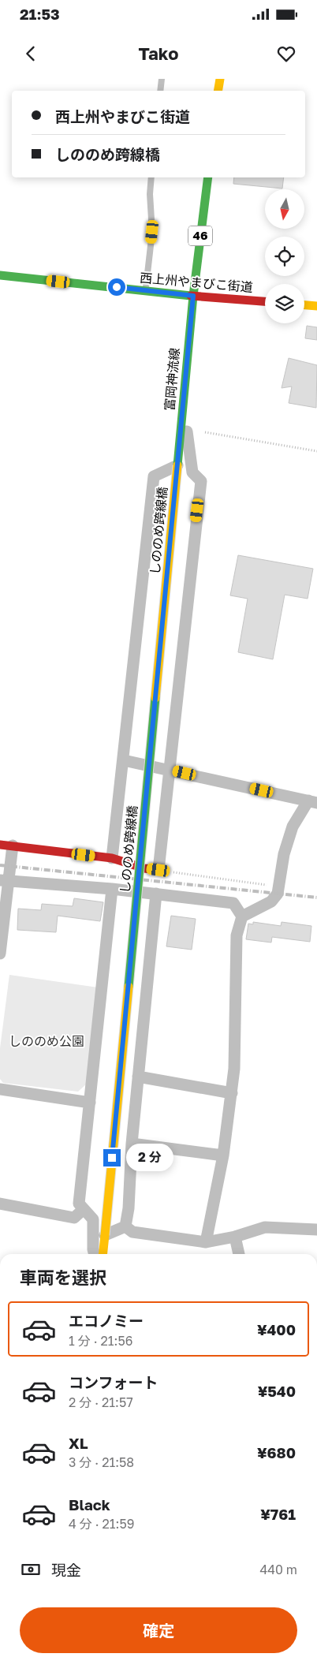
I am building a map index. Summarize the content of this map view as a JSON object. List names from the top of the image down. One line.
{"streets":{"main road":["46","西上州やまびこ街道","富岡神流線","しののめ跨線橋"]},"crossings":[["46","西上州やまびこ街道"],["46","富岡神流線"],["46","しののめ跨線橋"],["西上州やまびこ街道","富岡神流線"],["富岡神流線","しののめ跨線橋"]],"parks":["しののめ公園"],"north":"bottom","page":{"status":"21:53","header":"Tako","banner":["西上州やまびこ街道","しののめ跨線橋"],"bubble":"2 分","heading":"車両を選択","list":[{"name":"エコノミー","note":"1 分 · 21:56","value":"¥400"},{"name":"コンフォート","note":"2 分 · 21:57","value":"¥540"},{"name":"XL","note":"3 分 · 21:58","value":"¥680"},{"name":"Black","note":"4 分 · 21:59","value":"¥761"}],"pay":["現金","440 m"],"buttons":"確定"}}
